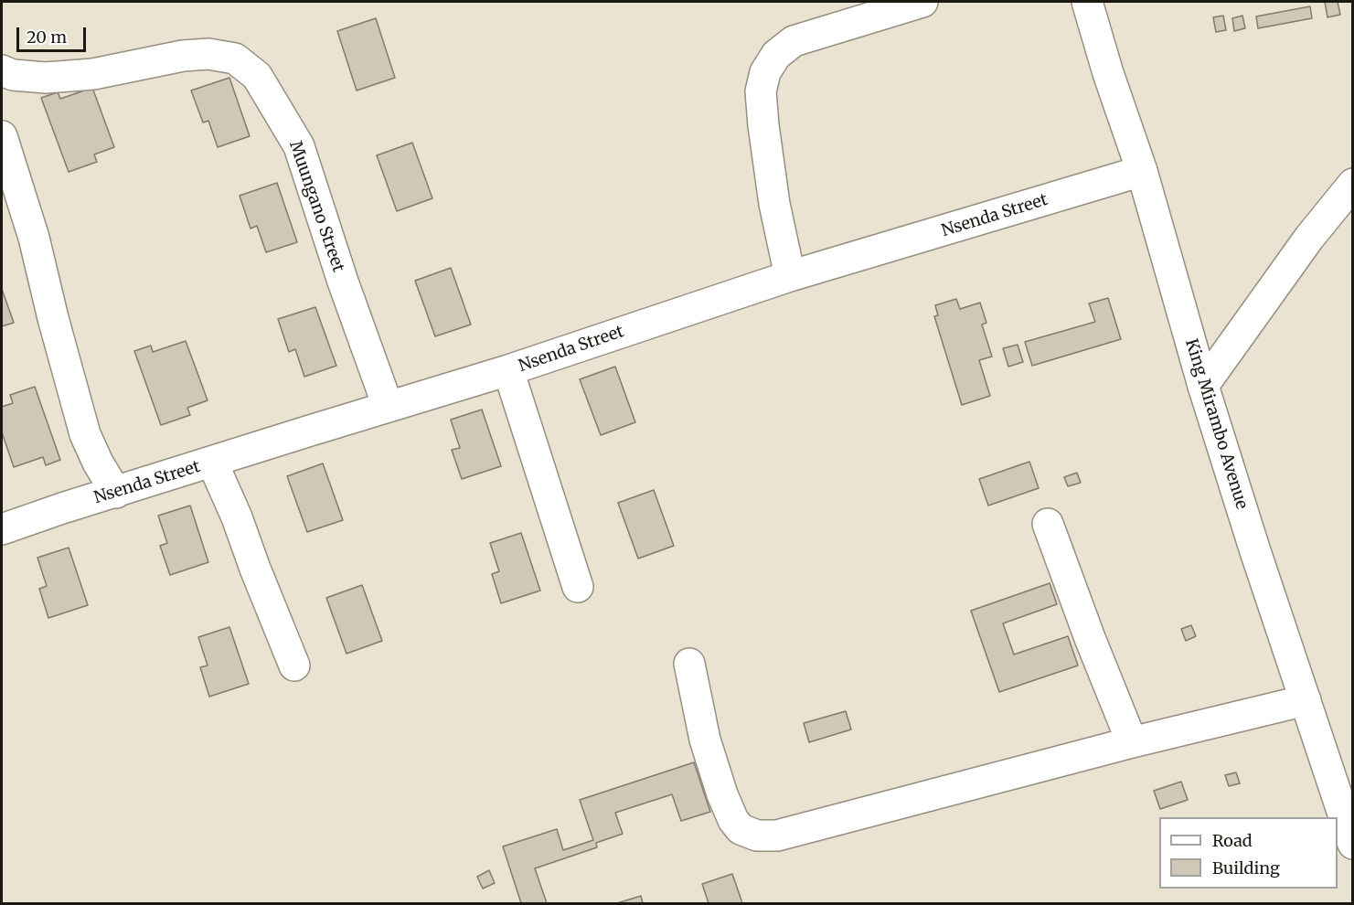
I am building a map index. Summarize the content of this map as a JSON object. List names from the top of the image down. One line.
{"streets":{"street":["Muungano Street","Nsenda Street","King Mirambo Avenue"]},"crossings":[["Muungano Street","Nsenda Street"],["Nsenda Street","King Mirambo Avenue"]],"legend":["Road","Building"],"scale_bar":"20 m"}
